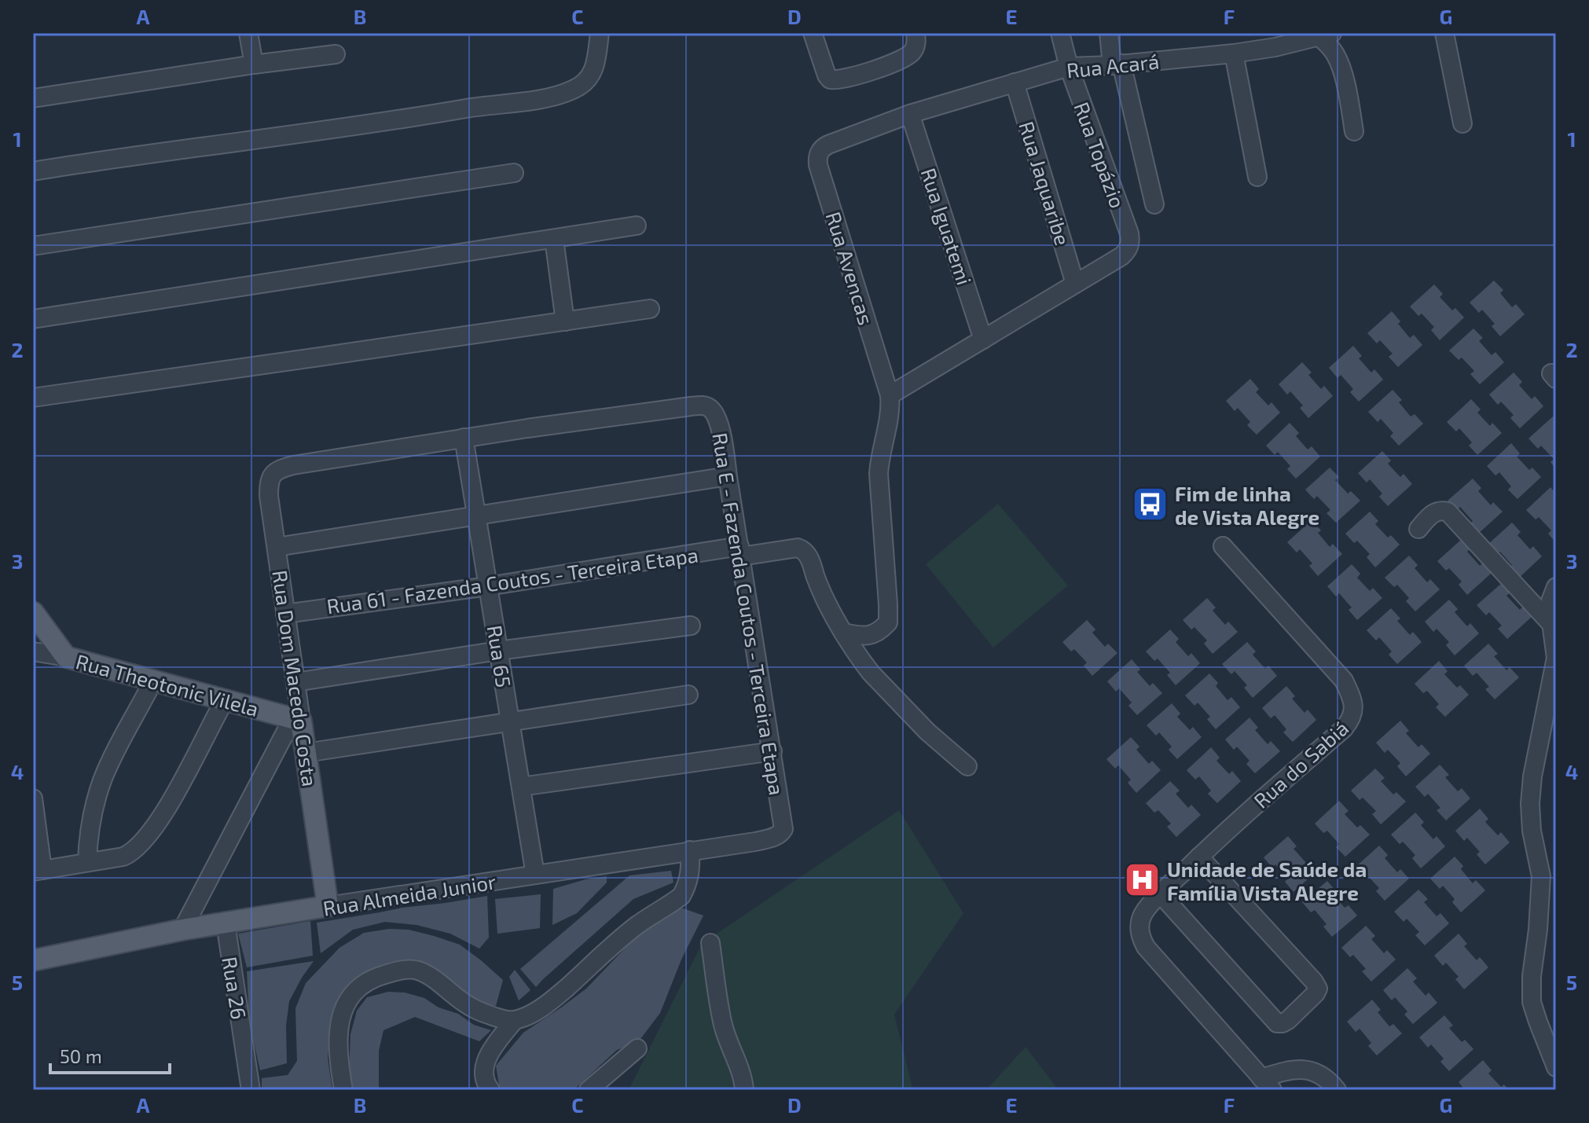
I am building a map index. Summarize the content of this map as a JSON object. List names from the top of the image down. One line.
{"streets":{"main road":["Rua Dom Macedo Costa","Rua Theotonic Vilela","Rua Almeida Junior"],"street":["Rua Acará","Rua Topázio","Rua Jaquaribe","Rua Iguatemi","Rua Avencas","Rua 61 - Fazenda Coutos - Terceira Etapa","Rua E - Fazenda Coutos - Terceira Etapa","Rua 65","Rua do Sabiá","Rua 26"]},"crossings":[["Rua Acará","Rua Topázio"],["Rua Acará","Rua Jaquaribe"],["Rua Acará","Rua Iguatemi"],["Rua Acará","Rua Avencas"],["Rua Topázio","Rua Jaquaribe"],["Rua 61 - Fazenda Coutos - Terceira Etapa","Rua E - Fazenda Coutos - Terceira Etapa"],["Rua 61 - Fazenda Coutos - Terceira Etapa","Rua 65"],["Rua 61 - Fazenda Coutos - Terceira Etapa","Rua Dom Macedo Costa"],["Rua E - Fazenda Coutos - Terceira Etapa","Rua 65"],["Rua E - Fazenda Coutos - Terceira Etapa","Rua Dom Macedo Costa"],["Rua E - Fazenda Coutos - Terceira Etapa","Rua Almeida Junior"],["Rua 65","Rua Almeida Junior"],["Rua Dom Macedo Costa","Rua Theotonic Vilela"],["Rua Dom Macedo Costa","Rua Almeida Junior"],["Rua Almeida Junior","Rua 26"]],"places":{"bus stop":["Fim de linha de Vista Alegre"],"hospital":["Unidade de Saúde da Família Vista Alegre"]},"scale_bar":"50 m","grid":{"columns":["A","B","C","D","E","F","G"],"rows":["1","2","3","4","5"]}}
